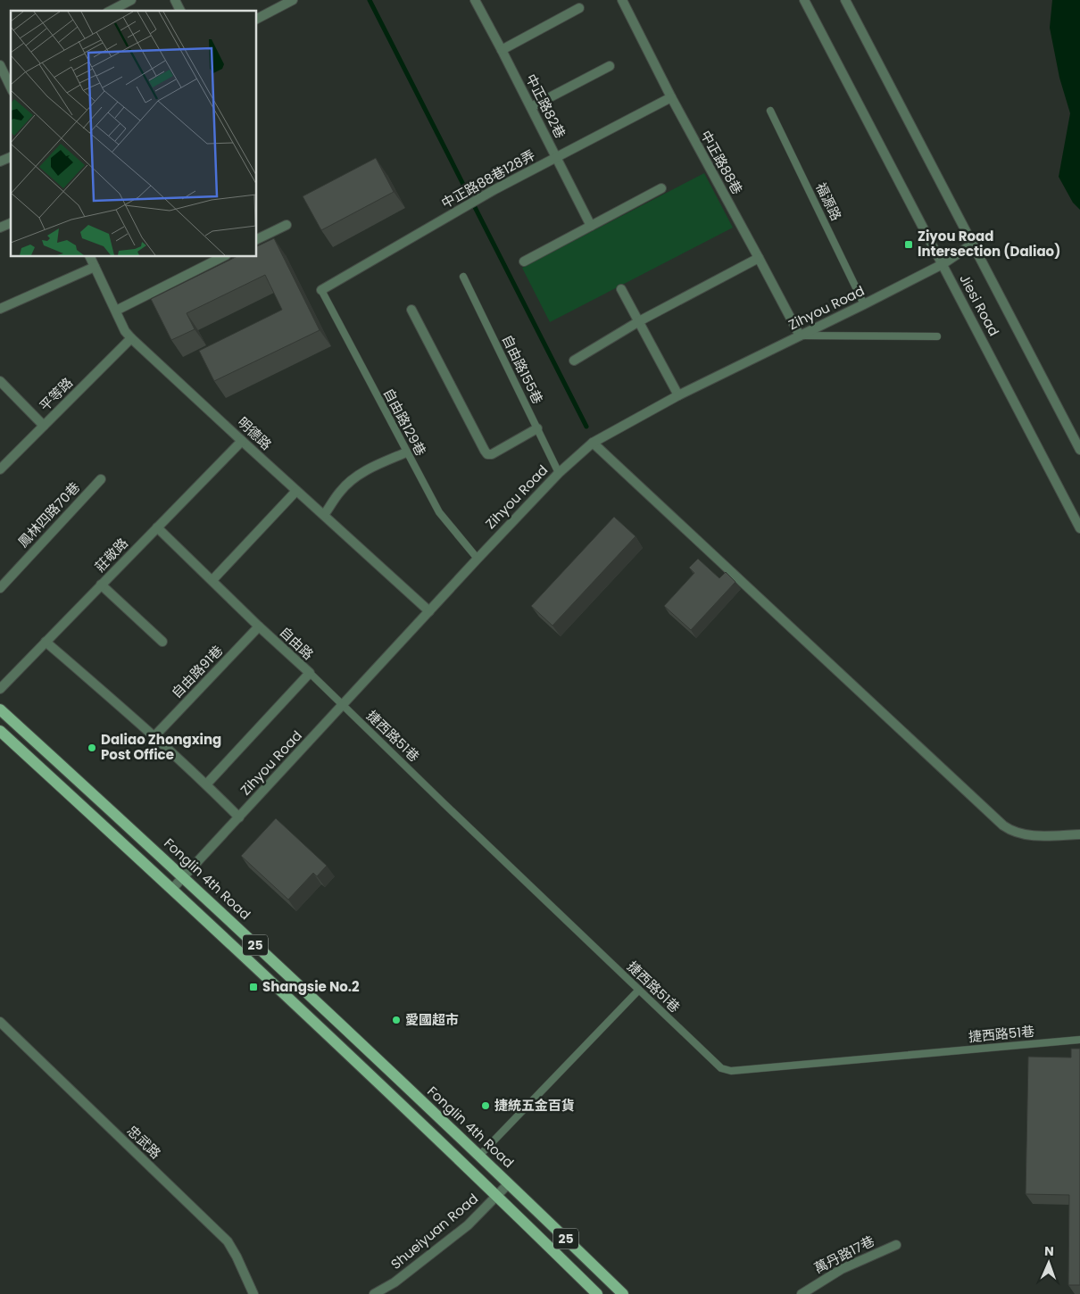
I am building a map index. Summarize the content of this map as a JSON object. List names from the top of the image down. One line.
{"streets":{"main road":["Fonglin 4th Road","25"],"street":["中正路82巷","中正路88巷","中正路88巷128弄","Jiesi Road","Zihyou Road","平等路","明德路","鳳林四路70巷","莊敬路","自由路","自由路91巷","忠武路","Shueiyuan Road","萬丹路17巷"],"lane":["福源路","自由路155巷","自由路129巷","捷西路51巷"]},"crossings":[["中正路82巷","中正路88巷128弄"],["中正路88巷","中正路88巷128弄"],["中正路88巷","Zihyou Road"],["中正路88巷128弄","自由路129巷"],["福源路","Zihyou Road"],["Jiesi Road","Zihyou Road"],["Zihyou Road","自由路155巷"],["Zihyou Road","自由路129巷"],["Zihyou Road","明德路"],["Zihyou Road","捷西路51巷"],["Zihyou Road","Fonglin 4th Road"],["Zihyou Road","25"],["平等路","明德路"],["明德路","莊敬路"],["莊敬路","自由路"],["自由路","自由路91巷"],["自由路","捷西路51巷"],["Fonglin 4th Road","25"],["Fonglin 4th Road","Shueiyuan Road"],["25","Shueiyuan Road"]],"places":{"transit":["Ziyou Road Intersection (Daliao)","Shangsie No.2"],"other":["Daliao Zhongxing Post Office","愛國超市","捷統五金百貨"]},"north":"top"}
